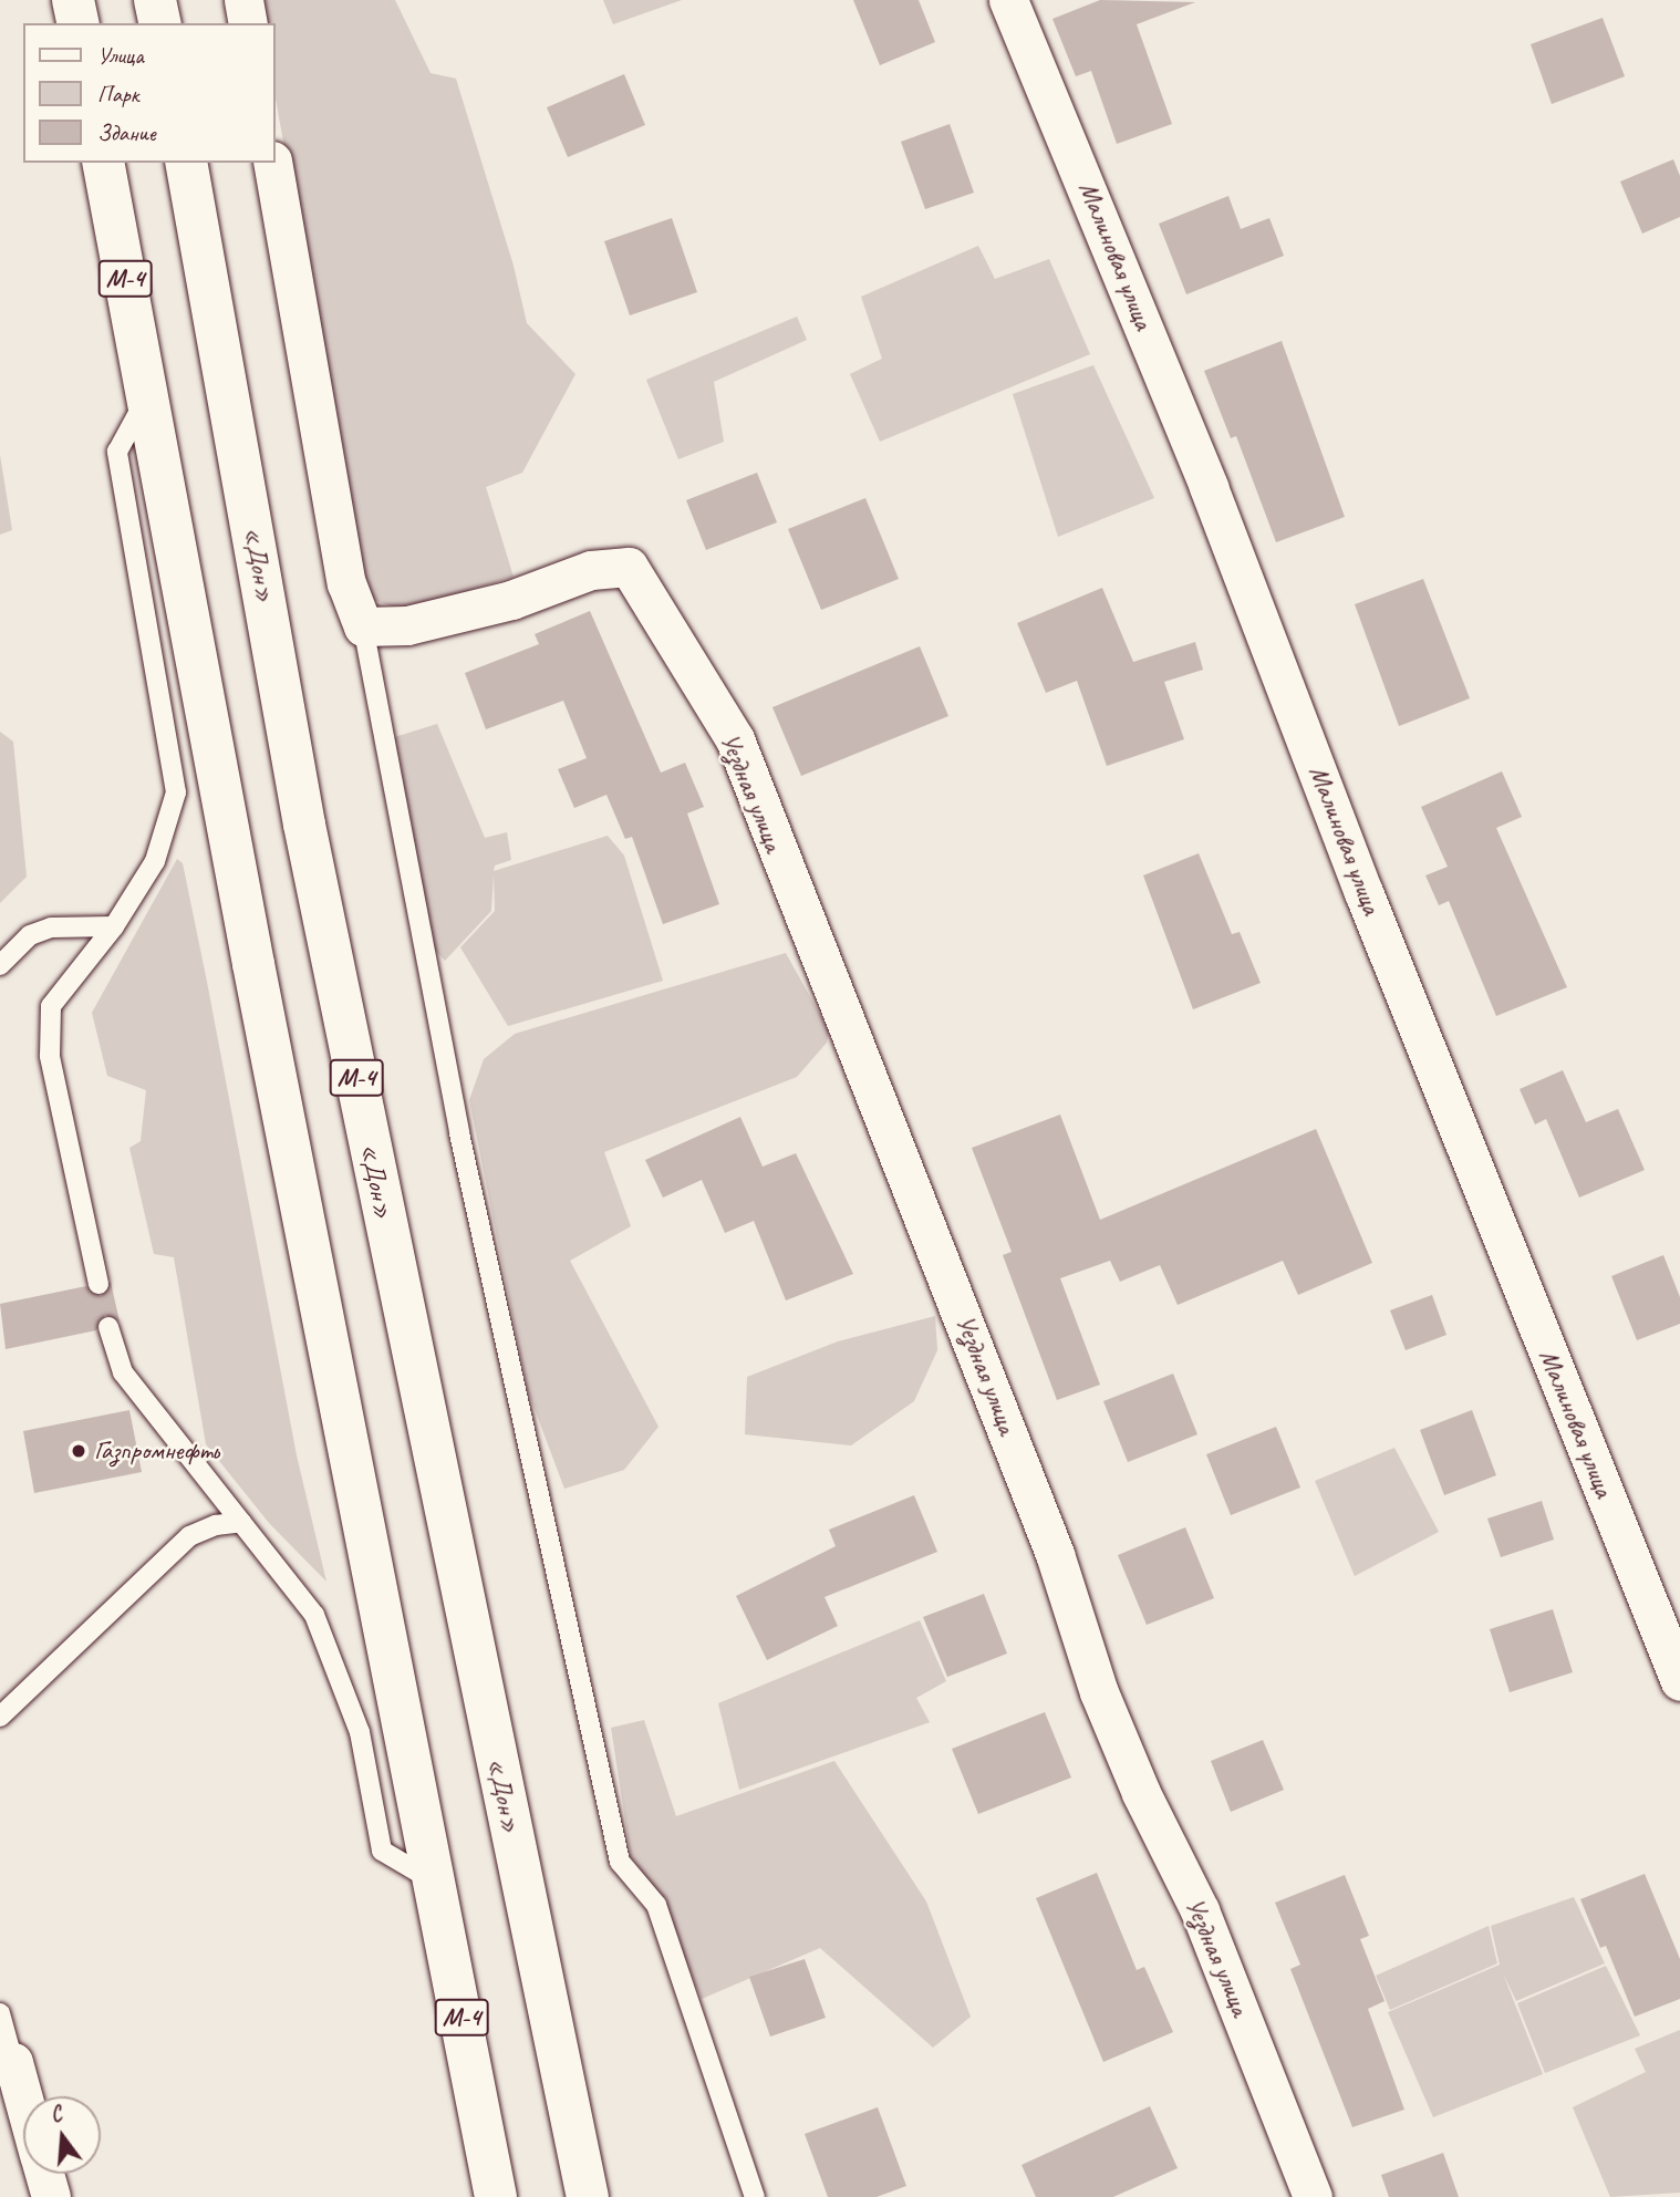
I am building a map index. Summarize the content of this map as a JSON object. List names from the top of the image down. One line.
{"streets":{"highway":["М-4","«Дон»"],"street":["Малиновая улица","Уездная улица"]},"places":["Газпромнефть"],"legend":["Улица","Парк","Здание"],"north":"top"}
